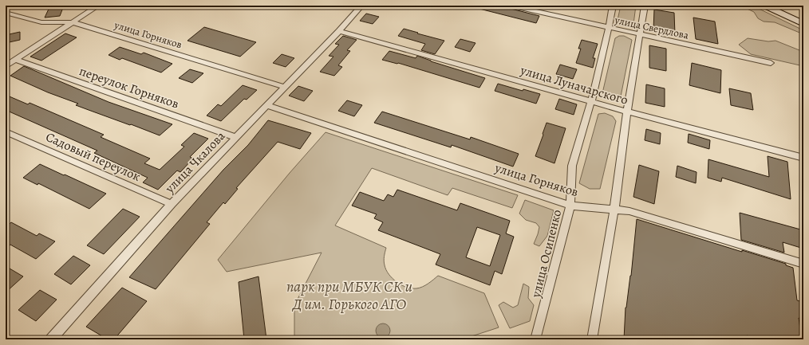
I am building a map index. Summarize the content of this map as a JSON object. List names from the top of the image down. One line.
{"streets":{"street":["улица Свердлова","улица Горняков","улица Луначарского","переулок Горняков","Садовый переулок","улица Чкалова","улица Осипенко"]},"crossings":[["улица Свердлова","улица Осипенко"],["улица Горняков","улица Чкалова"],["улица Горняков","улица Осипенко"],["улица Луначарского","улица Чкалова"],["улица Луначарского","улица Осипенко"],["переулок Горняков","улица Чкалова"],["Садовый переулок","улица Чкалова"]],"parks":["парк при МБУК СК и Д им. Горького АГО"]}
